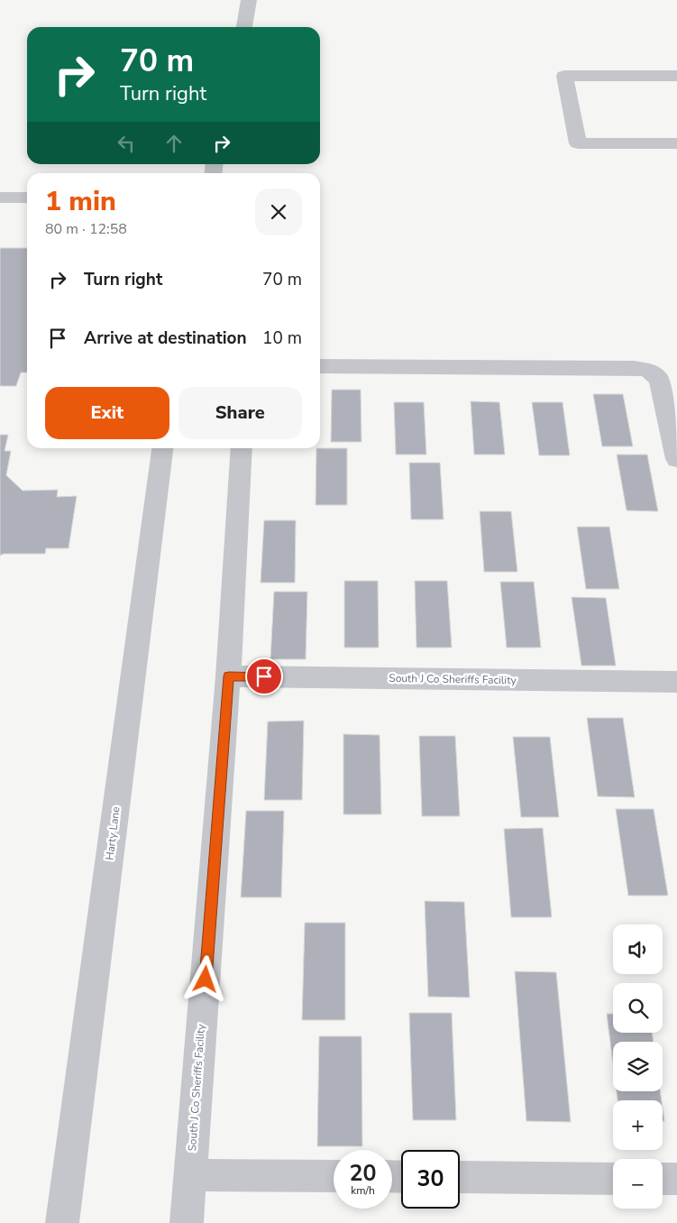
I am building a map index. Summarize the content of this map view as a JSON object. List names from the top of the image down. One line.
{"streets":{"street":["South J Co Sheriffs Facility","Harty Lane"]},"page":{"turn":["70 m","Turn right"],"heading":["1 min","80 m · 12:58"],"list":[{"name":"Turn right","value":"70 m"},{"name":"Arrive at destination","value":"10 m"}],"buttons":["Exit","Share"],"map_buttons":["+","−"],"speed":"20 km/h","limit":"30"}}
